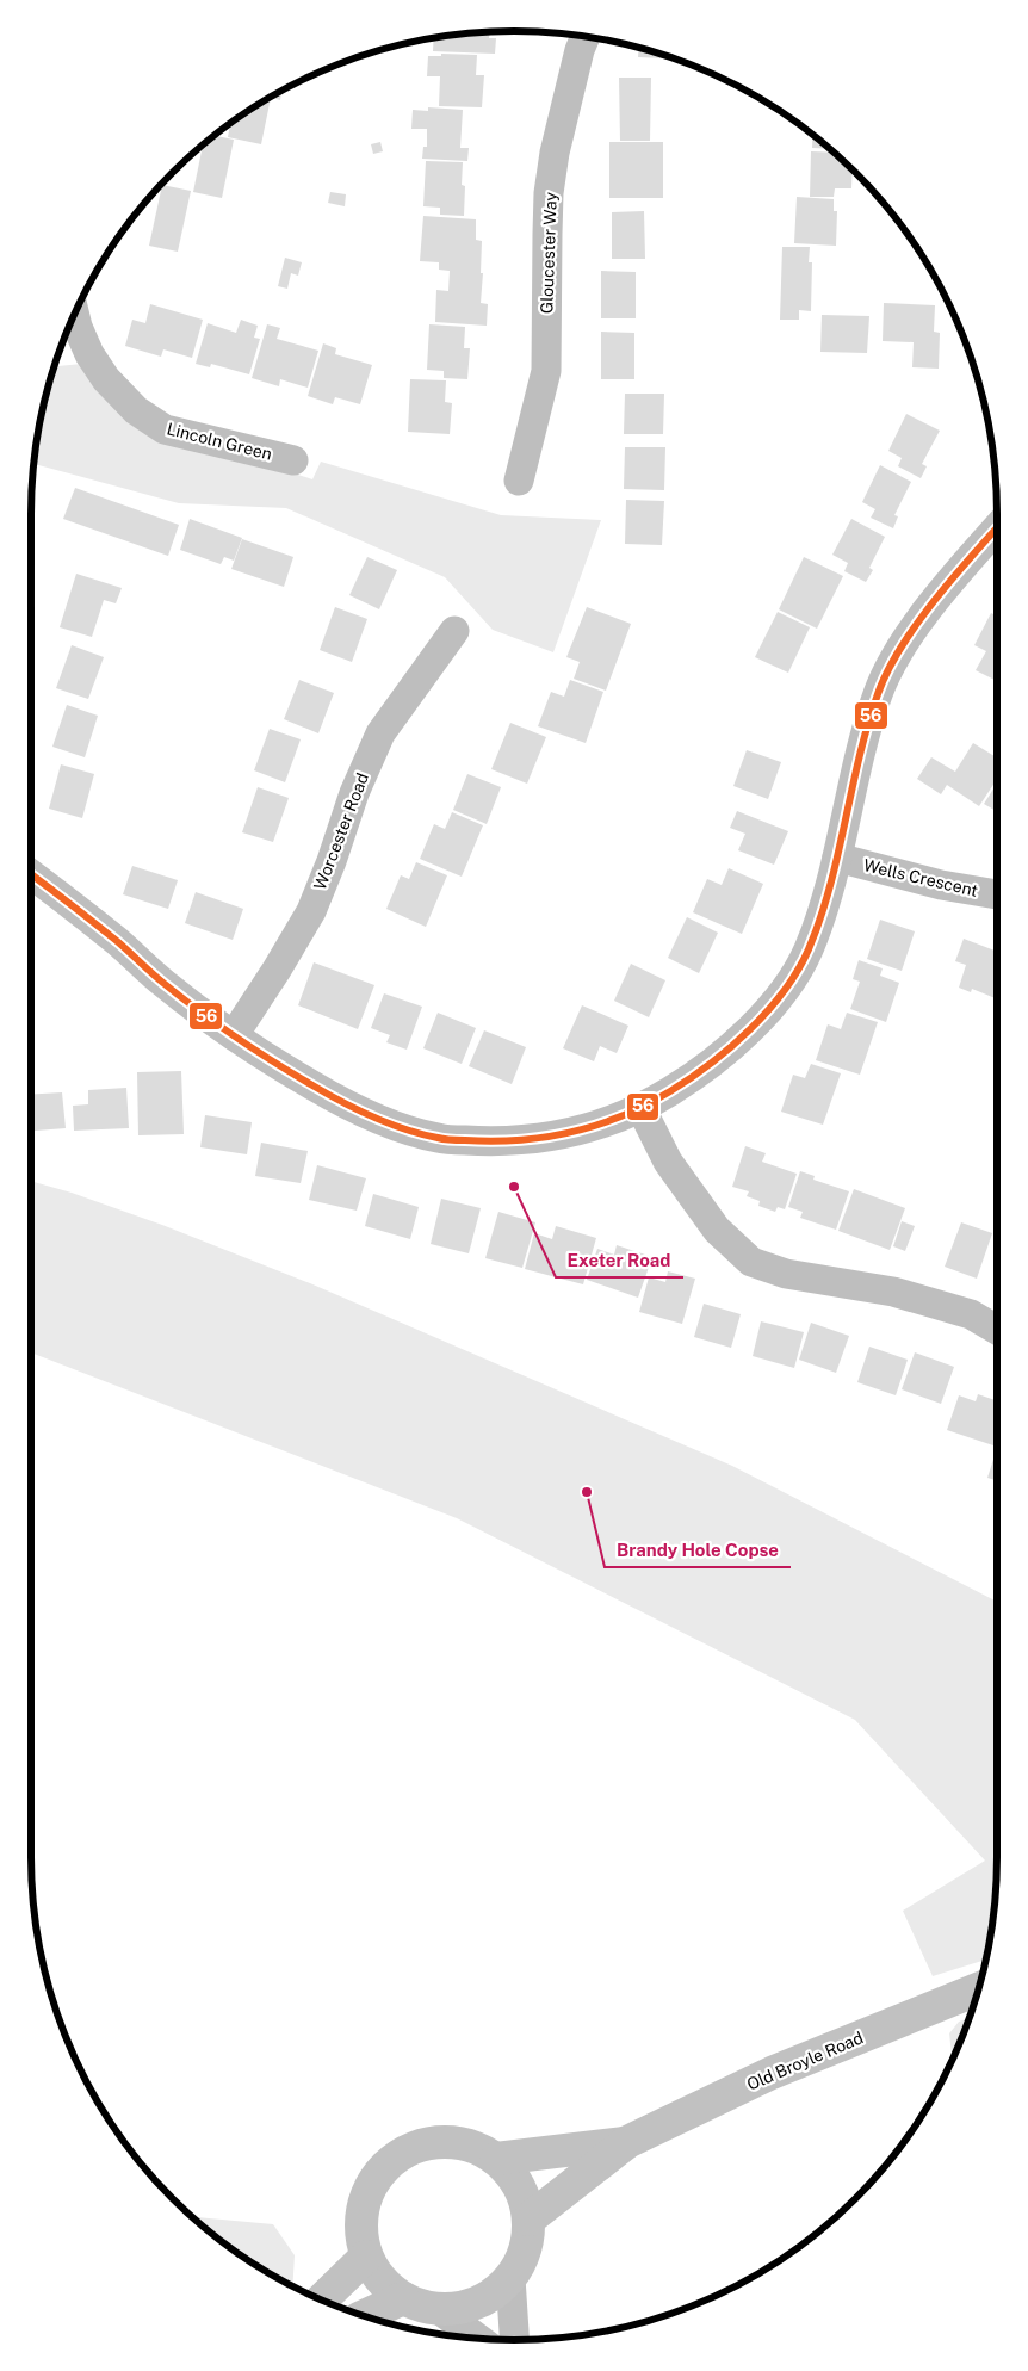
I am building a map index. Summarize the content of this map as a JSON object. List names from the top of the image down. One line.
{"streets":{"main road":["Old Broyle Road"],"street":["Gloucester Way","Lincoln Green","Worcester Road","Wells Crescent"]},"places":["Exeter Road","Brandy Hole Copse"],"lines":["transit line 56"]}
